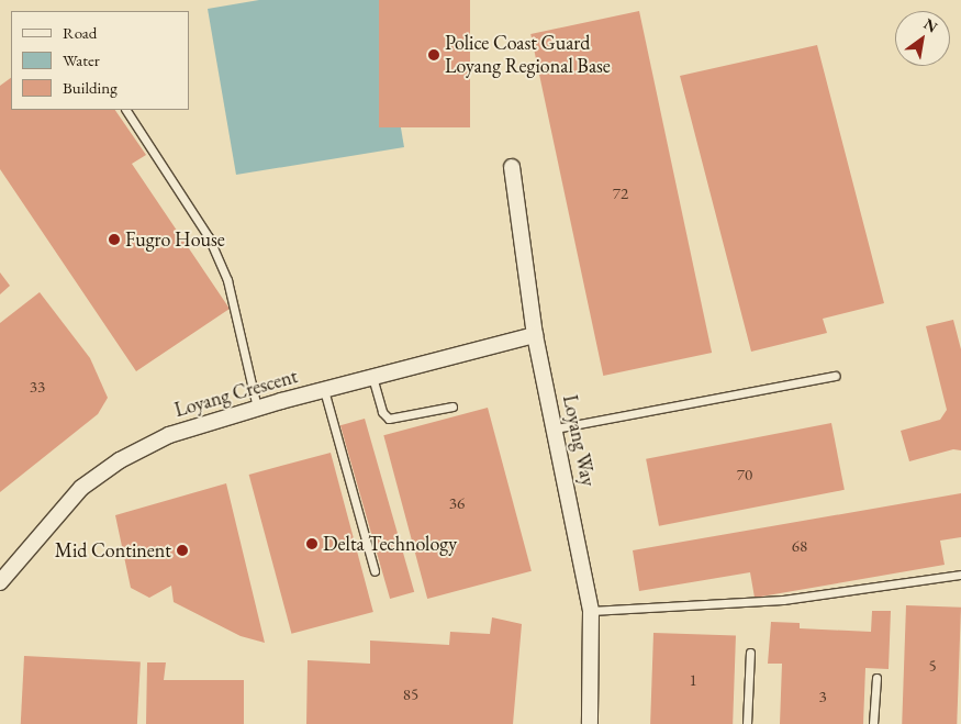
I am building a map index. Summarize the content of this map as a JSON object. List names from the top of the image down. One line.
{"streets":{"street":["Loyang Crescent","Loyang Way"]},"crossings":[["Loyang Crescent","Loyang Way"]],"places":["Police Coast Guard Loyang Regional Base","Fugro House","Delta Technology","Mid Continent"],"house_numbers":["72","33","70","36","68","5","1","85","3"],"legend":["Road","Water","Building"],"north":"top right"}
